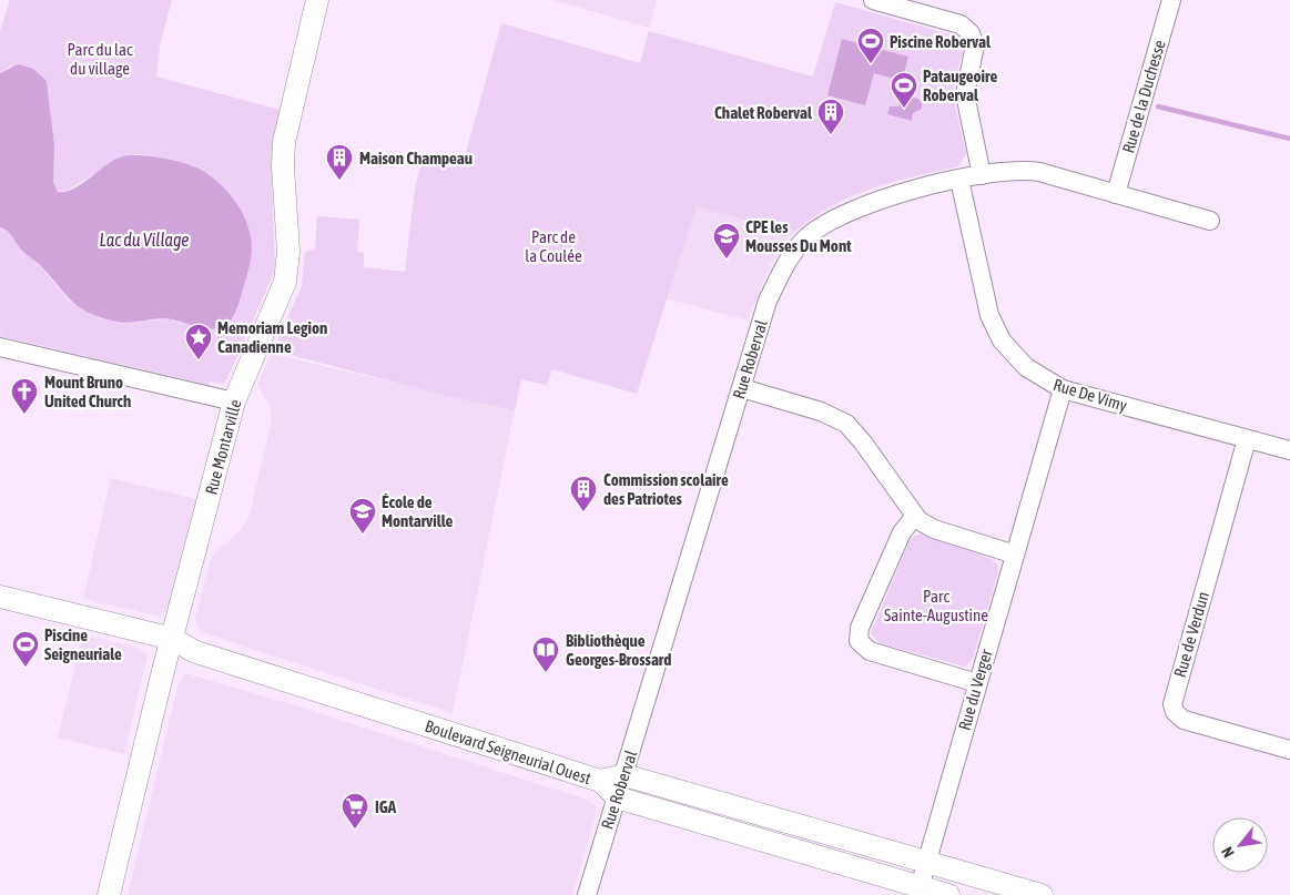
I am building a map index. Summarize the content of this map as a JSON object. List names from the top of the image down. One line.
{"streets":{"street":["Rue de la Duchesse","Rue Roberval","Rue De Vimy","Rue Montarville","Rue de Verdun","Rue du Verger","Boulevard Seigneurial Ouest"]},"crossings":[["Rue de la Duchesse","Rue Roberval"],["Rue Roberval","Rue De Vimy"],["Rue Roberval","Boulevard Seigneurial Ouest"],["Rue De Vimy","Rue de Verdun"],["Rue De Vimy","Rue du Verger"],["Rue Montarville","Boulevard Seigneurial Ouest"],["Rue du Verger","Boulevard Seigneurial Ouest"]],"water":["Lac du Village"],"parks":["Parc du lac du village","Parc de la Coulée","Parc Sainte-Augustine"],"places":{"sports":["Piscine Roberval","Pataugeoire Roberval","Piscine Seigneuriale"],"building":["Chalet Roberval","Maison Champeau","Commission scolaire des Patriotes"],"school or university":["CPE les Mousses Du Mont","École de Montarville"],"place":["Memoriam Legion Canadienne"],"church":["Mount Bruno United Church"],"library":["Bibliothèque Georges-Brossard"],"supermarket":["IGA"]},"north":"bottom left"}
